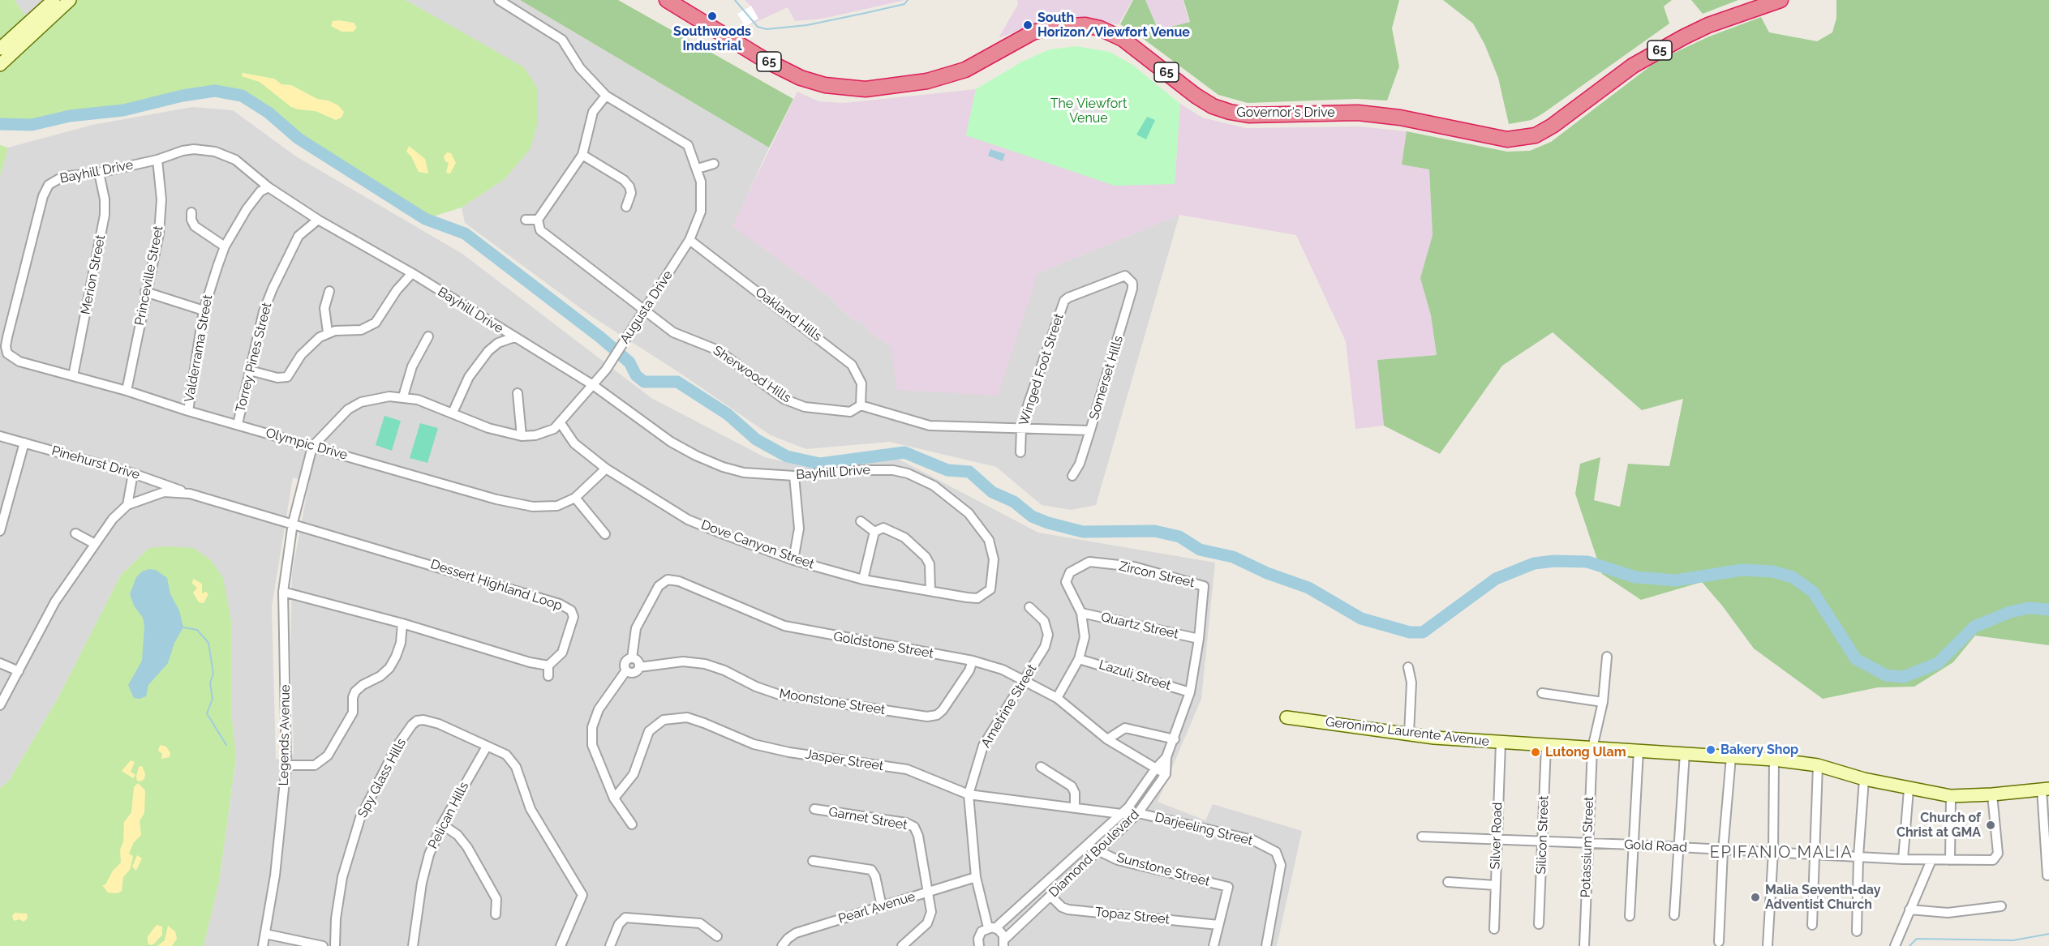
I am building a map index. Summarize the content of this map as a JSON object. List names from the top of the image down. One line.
{"streets":{"highway":["65","Governor's Drive"],"street":["Bayhill Drive","Merion Street","Princeville Street","Augusta Drive","Oakland Hills","Valderrama Street","Torrey Pines Street","Winged Foot Street","Sherwood Hills","Somerset Hills","Olympic Drive","Pinehurst Drive","Dove Canyon Street","Zircon Street","Dessert Highland Loop","Quartz Street","Goldstone Street","Lazuli Street","Moonstone Street","Ametrine Street","Geronimo Laurente Avenue","Legends Avenue","Jasper Street","Spy Glass Hills","Pelican Hills","Garnet Street","Darjeeling Street","Silicon Street","Silver Road","Gold Road","Potassium Street","Diamond Boulevard","Sunstone Street","Pearl Avenue","Topaz Street"]},"crossings":[["Bayhill Drive","Merion Street"],["Bayhill Drive","Princeville Street"],["Bayhill Drive","Augusta Drive"],["Bayhill Drive","Valderrama Street"],["Bayhill Drive","Torrey Pines Street"],["Bayhill Drive","Olympic Drive"],["Bayhill Drive","Dove Canyon Street"],["Merion Street","Olympic Drive"],["Princeville Street","Olympic Drive"],["Augusta Drive","Oakland Hills"],["Augusta Drive","Sherwood Hills"],["Augusta Drive","Olympic Drive"],["Augusta Drive","Dove Canyon Street"],["Augusta Drive","Legends Avenue"],["Oakland Hills","Sherwood Hills"],["Valderrama Street","Olympic Drive"],["Torrey Pines Street","Olympic Drive"],["Winged Foot Street","Sherwood Hills"],["Winged Foot Street","Somerset Hills"],["Sherwood Hills","Somerset Hills"],["Olympic Drive","Dove Canyon Street"],["Olympic Drive","Legends Avenue"],["Zircon Street","Quartz Street"],["Zircon Street","Goldstone Street"],["Zircon Street","Lazuli Street"],["Zircon Street","Diamond Boulevard"],["Dessert Highland Loop","Legends Avenue"],["Quartz Street","Diamond Boulevard"],["Goldstone Street","Moonstone Street"],["Goldstone Street","Ametrine Street"],["Goldstone Street","Diamond Boulevard"],["Lazuli Street","Diamond Boulevard"],["Ametrine Street","Jasper Street"],["Ametrine Street","Diamond Boulevard"],["Ametrine Street","Pearl Avenue"],["Geronimo Laurente Avenue","Silicon Street"],["Geronimo Laurente Avenue","Silver Road"],["Geronimo Laurente Avenue","Potassium Street"],["Jasper Street","Darjeeling Street"],["Jasper Street","Diamond Boulevard"],["Spy Glass Hills","Pelican Hills"],["Garnet Street","Pearl Avenue"],["Darjeeling Street","Diamond Boulevard"],["Silicon Street","Gold Road"],["Silver Road","Gold Road"],["Gold Road","Potassium Street"],["Diamond Boulevard","Sunstone Street"],["Diamond Boulevard","Topaz Street"],["Sunstone Street","Topaz Street"]],"districts":["EPIFANIO MALIA"],"parks":["The Viewfort Venue"],"places":["Southwoods Industrial","South Horizon/Viewfort Venue","Bakery Shop","Lutong Ulam","Church of Christ at GMA","Malia Seventh-day Adventist Church"]}
